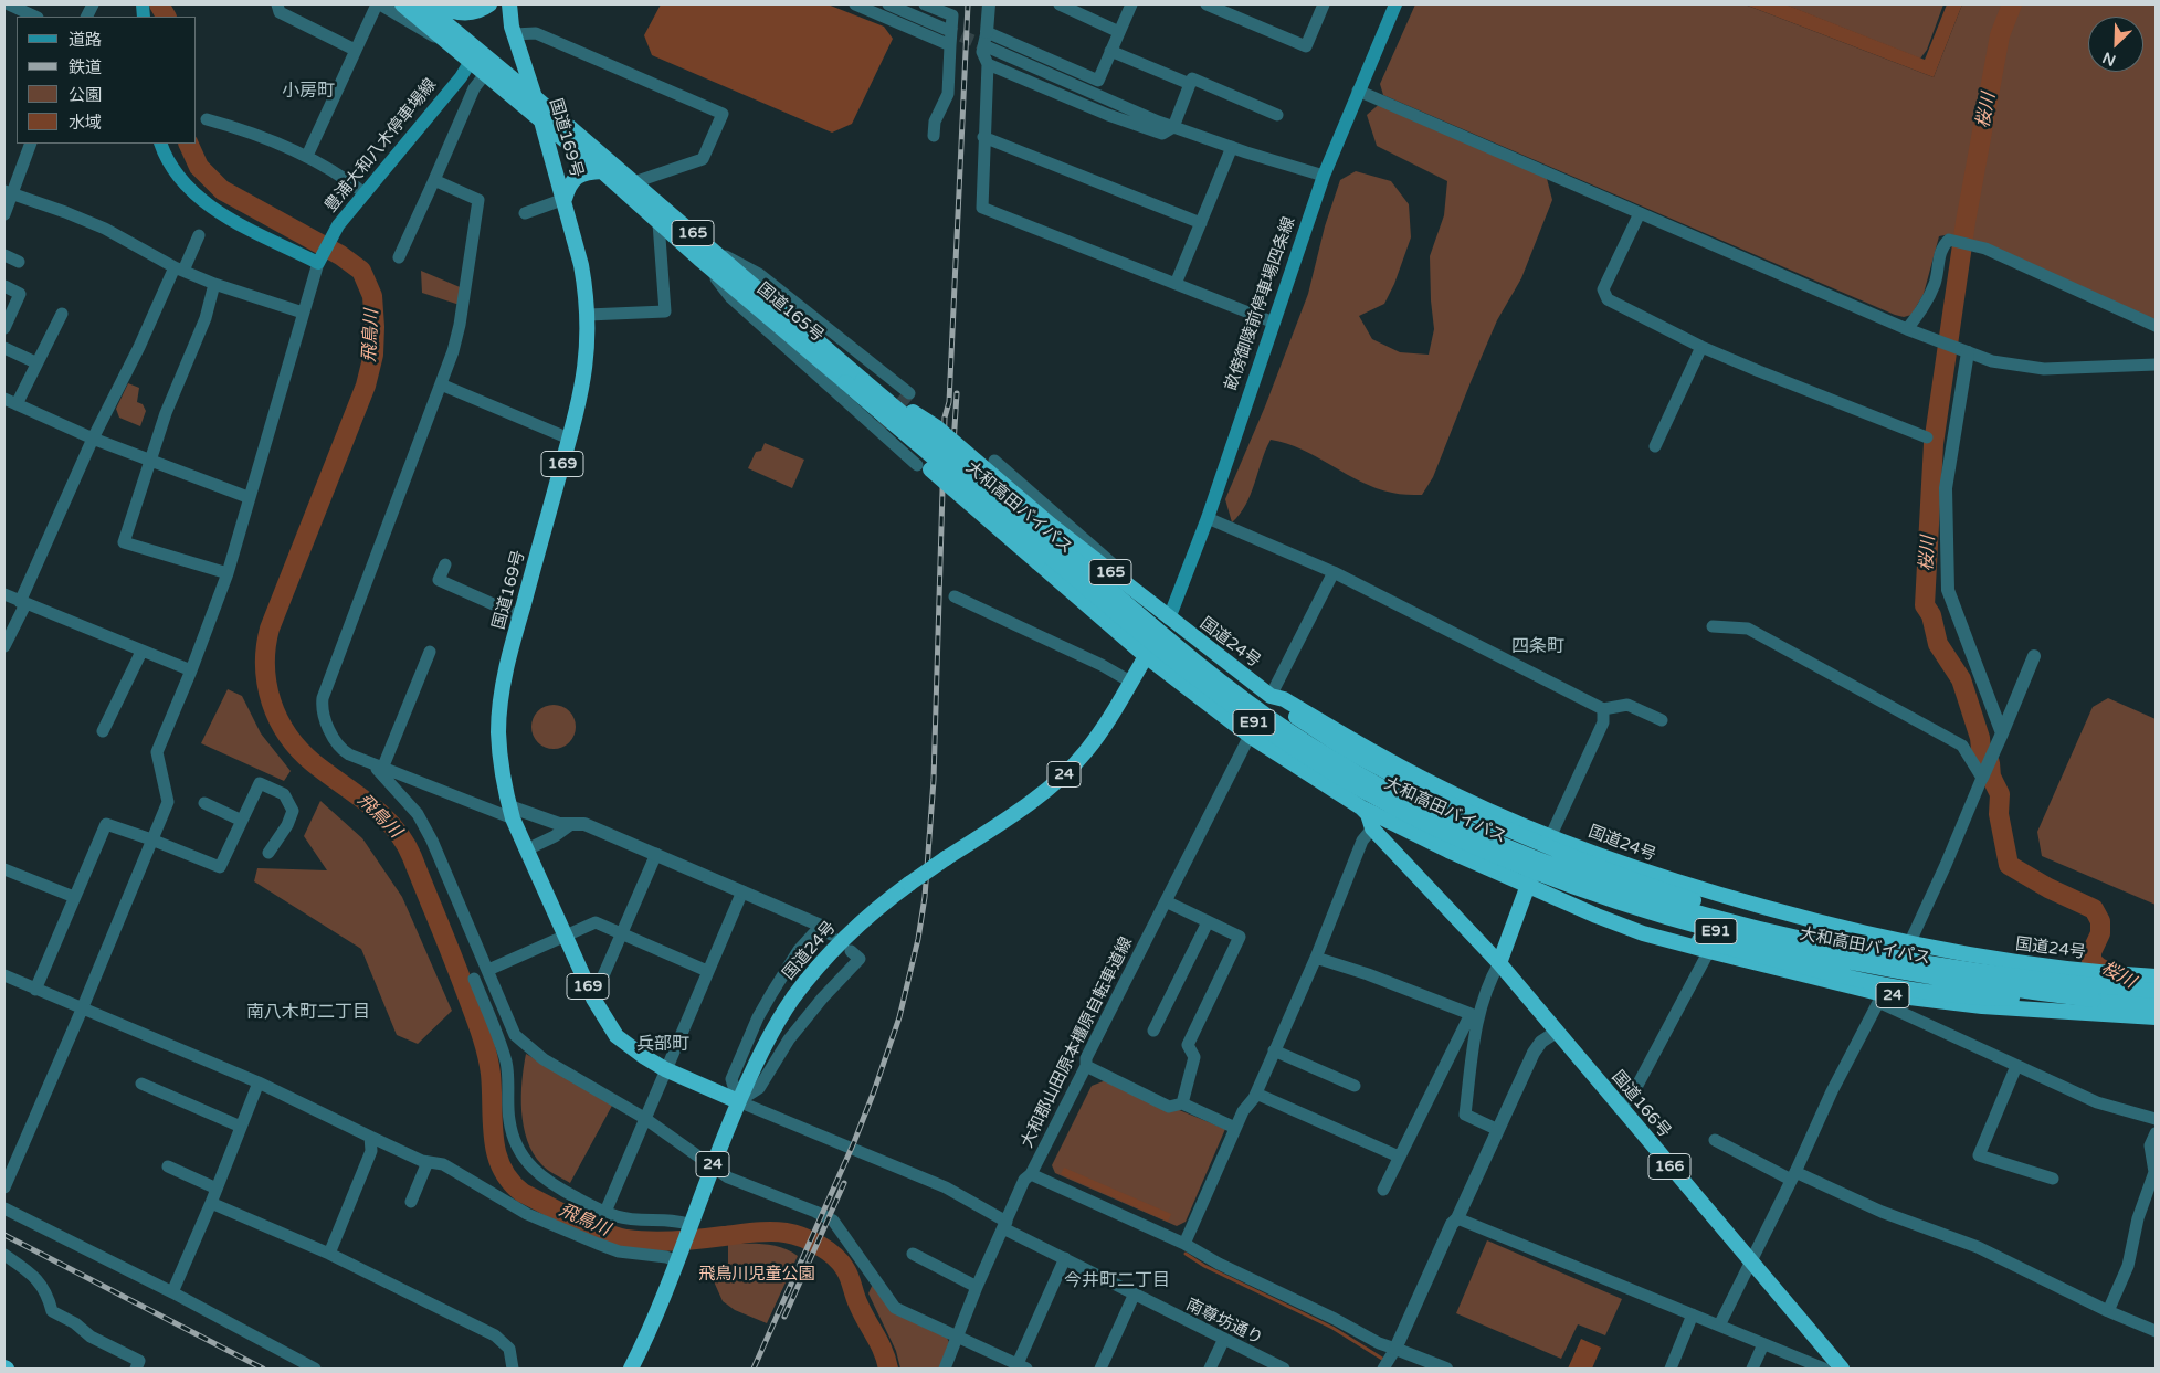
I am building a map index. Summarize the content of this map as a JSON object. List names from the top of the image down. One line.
{"streets":{"highway":["国道169号","165","国道165号","169","大和高田バイパス","国道24号","E91","24","国道166号","166"],"main road":["豊浦大和八木停車場線","畝傍御陵前停車場四条線"],"street":["大和郡山田原本橿原自転車道線","南尊坊通り"]},"crossings":[["国道169号","国道165号"],["国道169号","国道24号"],["国道169号","南尊坊通り"],["豊浦大和八木停車場線","国道165号"],["165","畝傍御陵前停車場四条線"],["165","大和高田バイパス"],["165","国道24号"],["畝傍御陵前停車場四条線","国道24号"],["国道165号","大和高田バイパス"],["国道165号","国道24号"],["国道165号","24"],["大和高田バイパス","国道24号"],["大和高田バイパス","24"],["国道24号","24"],["国道24号","南尊坊通り"],["24","大和郡山田原本橿原自転車道線"],["24","国道166号"],["大和郡山田原本橿原自転車道線","南尊坊通り"]],"districts":["小房町","四条町","南八木町二丁目","兵部町","今井町二丁目"],"water":["桜川","飛鳥川"],"parks":["飛鳥川児童公園"],"legend":["道路","鉄道","公園","水域"],"north":"bottom left"}
